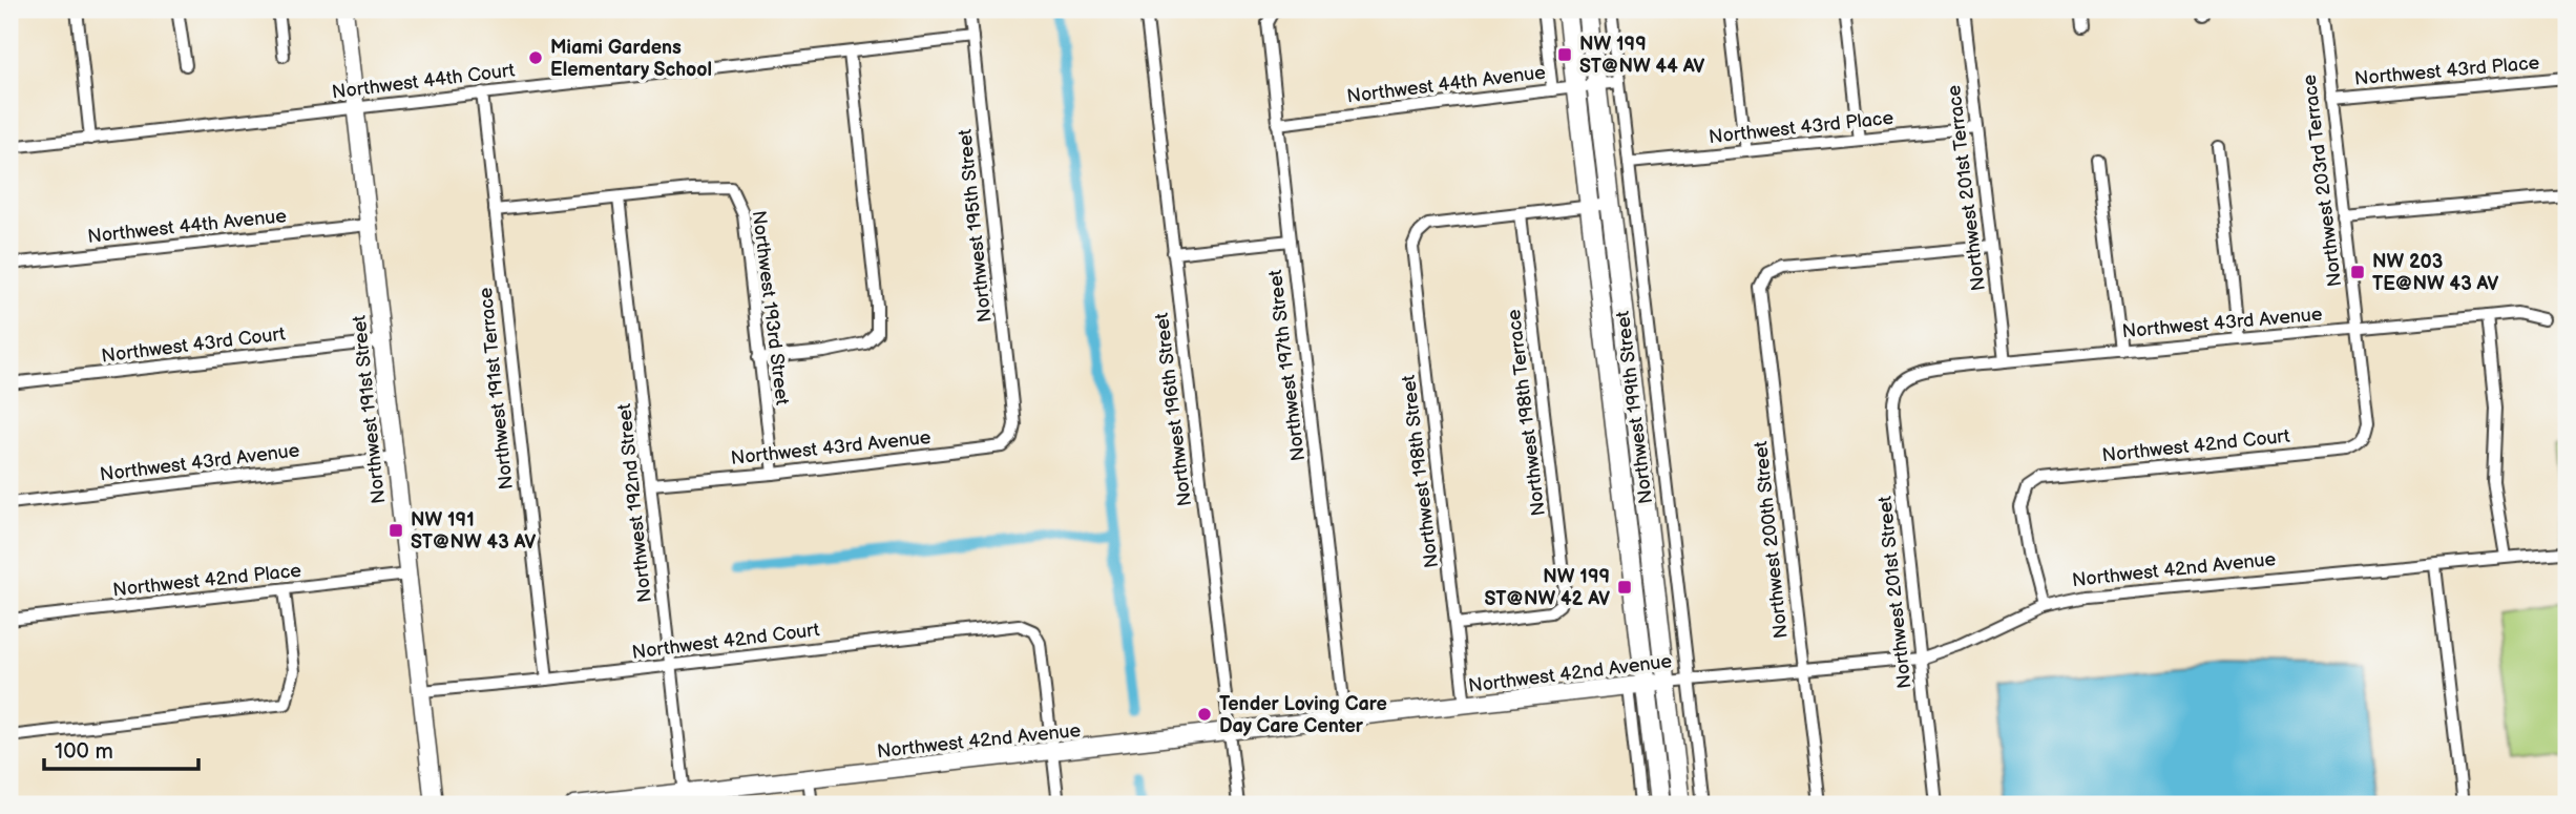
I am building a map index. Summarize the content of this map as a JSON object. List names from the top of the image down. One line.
{"streets":{"main road":["Northwest 199th Street"],"street":["Northwest 43rd Place","Northwest 44th Court","Northwest 44th Avenue","Northwest 203rd Terrace","Northwest 201st Terrace","Northwest 195th Street","Northwest 193rd Street","Northwest 43rd Avenue","Northwest 43rd Court","Northwest 197th Street","Northwest 191st Terrace","Northwest 191st Street","Northwest 196th Street","Northwest 198th Terrace","Northwest 42nd Court","Northwest 198th Street","Northwest 192nd Street","Northwest 200th Street","Northwest 42nd Avenue","Northwest 42nd Place","Northwest 201st Street"]},"crossings":[["Northwest 43rd Place","Northwest 203rd Terrace"],["Northwest 43rd Place","Northwest 201st Terrace"],["Northwest 44th Court","Northwest 195th Street"],["Northwest 44th Court","Northwest 191st Terrace"],["Northwest 44th Court","Northwest 191st Street"],["Northwest 44th Avenue","Northwest 197th Street"],["Northwest 44th Avenue","Northwest 199th Street"],["Northwest 44th Avenue","Northwest 191st Street"],["Northwest 203rd Terrace","Northwest 43rd Avenue"],["Northwest 203rd Terrace","Northwest 42nd Court"],["Northwest 201st Terrace","Northwest 43rd Avenue"],["Northwest 201st Terrace","Northwest 200th Street"],["Northwest 195th Street","Northwest 43rd Avenue"],["Northwest 193rd Street","Northwest 43rd Avenue"],["Northwest 193rd Street","Northwest 192nd Street"],["Northwest 43rd Avenue","Northwest 191st Street"],["Northwest 43rd Avenue","Northwest 192nd Street"],["Northwest 43rd Avenue","Northwest 201st Street"],["Northwest 43rd Court","Northwest 191st Street"],["Northwest 197th Street","Northwest 42nd Avenue"],["Northwest 191st Terrace","Northwest 42nd Court"],["Northwest 199th Street","Northwest 42nd Avenue"],["Northwest 191st Street","Northwest 42nd Court"],["Northwest 191st Street","Northwest 42nd Place"],["Northwest 196th Street","Northwest 42nd Avenue"],["Northwest 198th Terrace","Northwest 198th Street"],["Northwest 42nd Court","Northwest 192nd Street"],["Northwest 42nd Court","Northwest 42nd Avenue"],["Northwest 198th Street","Northwest 42nd Avenue"],["Northwest 192nd Street","Northwest 42nd Avenue"],["Northwest 200th Street","Northwest 42nd Avenue"],["Northwest 42nd Avenue","Northwest 201st Street"]],"places":{"transit":["NW 199 ST@NW 44 AV","NW 203 TE@NW 43 AV","NW 191 ST@NW 43 AV","NW 199 ST@NW 42 AV"],"other":["Miami Gardens Elementary School","Tender Loving Care Day Care Center"]},"scale_bar":"100 m"}
